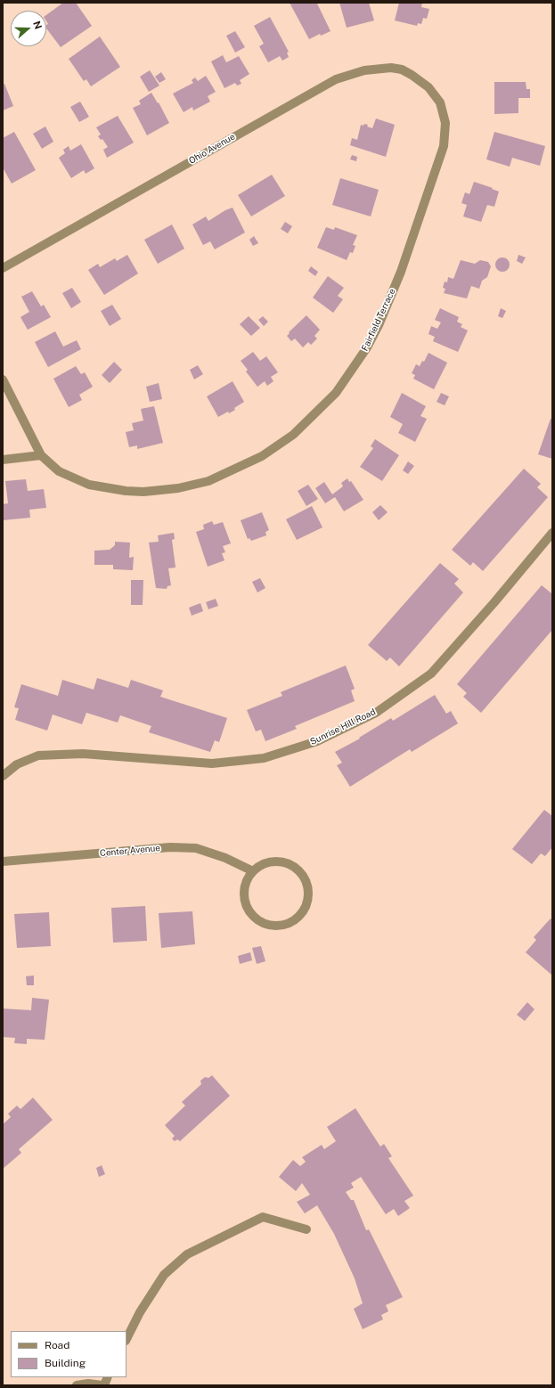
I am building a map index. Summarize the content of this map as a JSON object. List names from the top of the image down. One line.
{"streets":{"street":["Ohio Avenue","Fairfield Terrace","Sunrise Hill Road","Center Avenue"]},"crossings":[["Ohio Avenue","Fairfield Terrace"]],"legend":["Road","Building"],"north":"right"}
